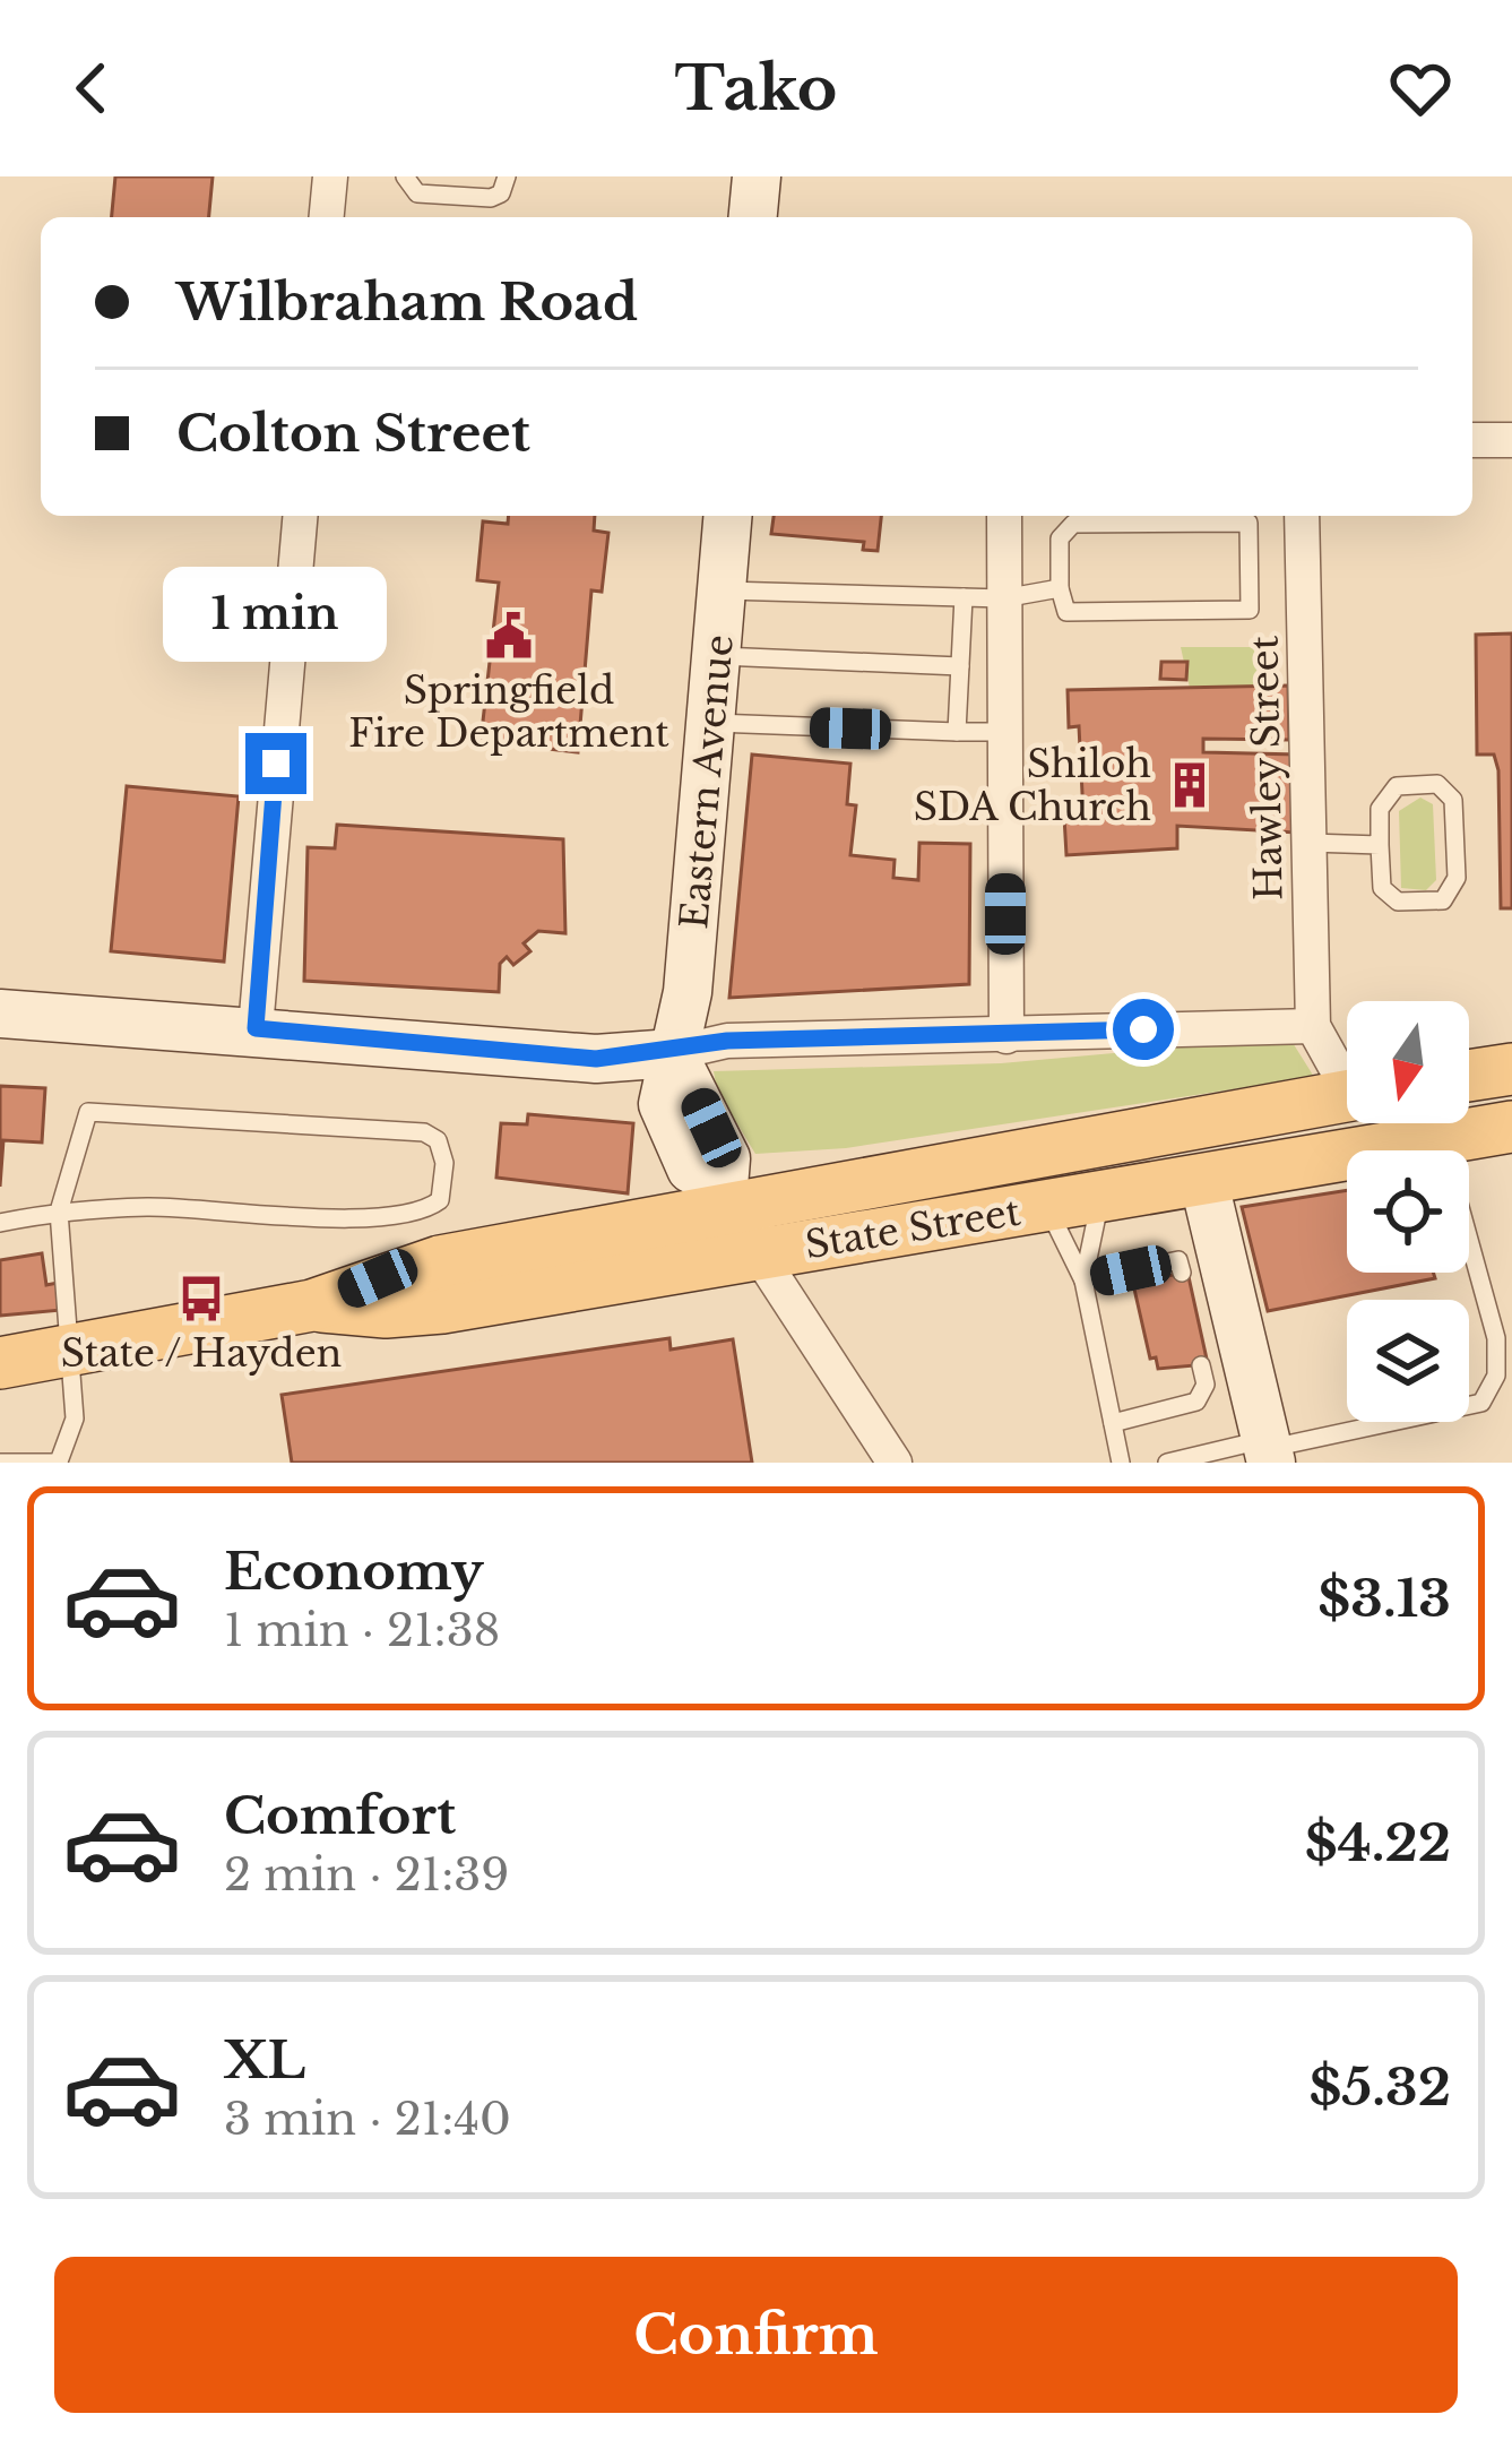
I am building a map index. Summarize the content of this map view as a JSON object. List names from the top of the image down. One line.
{"streets":{"main road":["State Street"],"street":["Hawley Street","Eastern Avenue"]},"crossings":[["Eastern Avenue","State Street"]],"places":{"public building":["Springfield Fire Department"],"building":["Shiloh SDA Church"],"bus stop":["State / Hayden"]},"north":"bottom","page":{"header":"Tako","banner":["Wilbraham Road","Colton Street"],"bubble":"1 min","list":[{"name":"Economy","note":"1 min · 21:38","value":"$3.13"},{"name":"Comfort","note":"2 min · 21:39","value":"$4.22"},{"name":"XL","note":"3 min · 21:40","value":"$5.32"}],"buttons":"Confirm"}}
